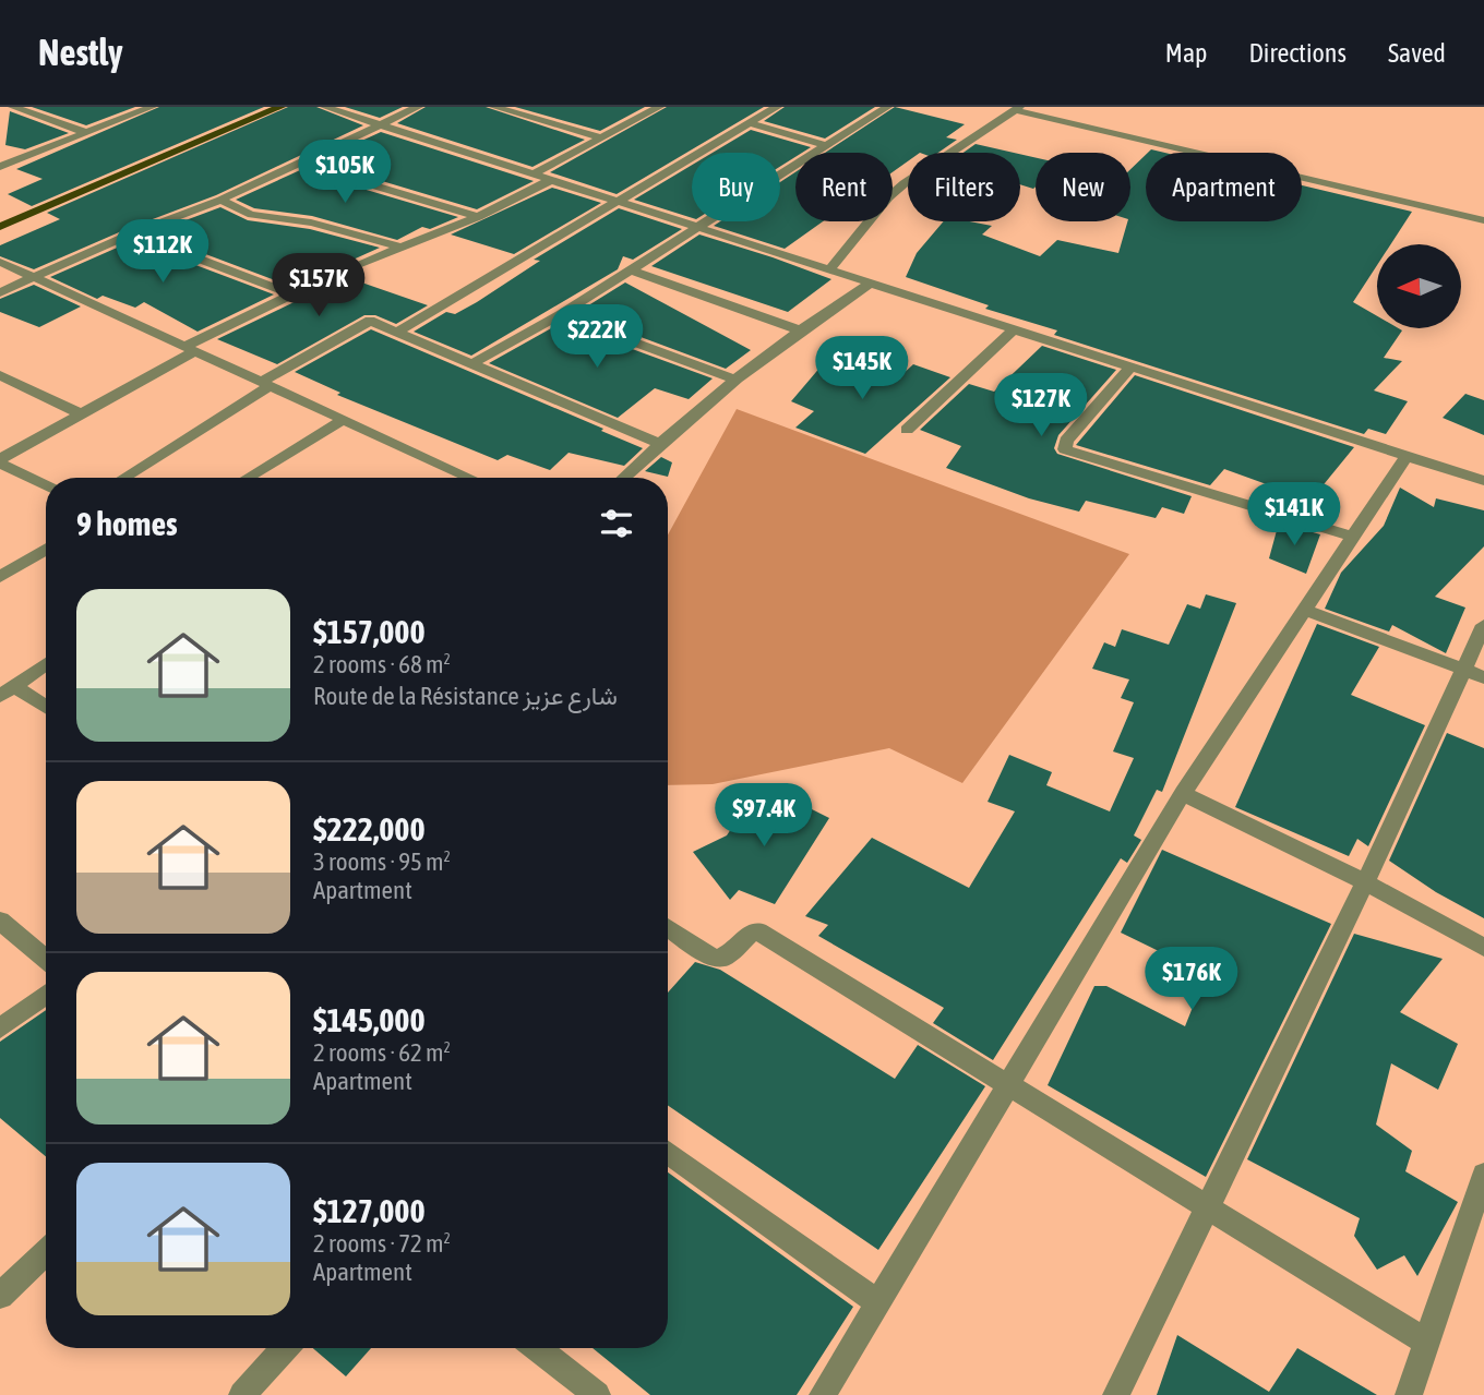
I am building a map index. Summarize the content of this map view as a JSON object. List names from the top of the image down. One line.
{"north":"left","page":{"header":"Nestly","nav":["Map","Directions","Saved"],"price":["$105K","$112K","$157K","$222K","$145K","$127K","$141K","$97.4K","$176K"],"chip":["Buy","Rent","Filters","New","Apartment"],"heading":"9 homes","list":[{"name":"$157,000","note":"2 rooms · 68 m² · Route de la Résistance شارع عزيز"},{"name":"$222,000","note":"3 rooms · 95 m² · Apartment"},{"name":"$145,000","note":"2 rooms · 62 m² · Apartment"},{"name":"$127,000","note":"2 rooms · 72 m² · Apartment"}]}}
